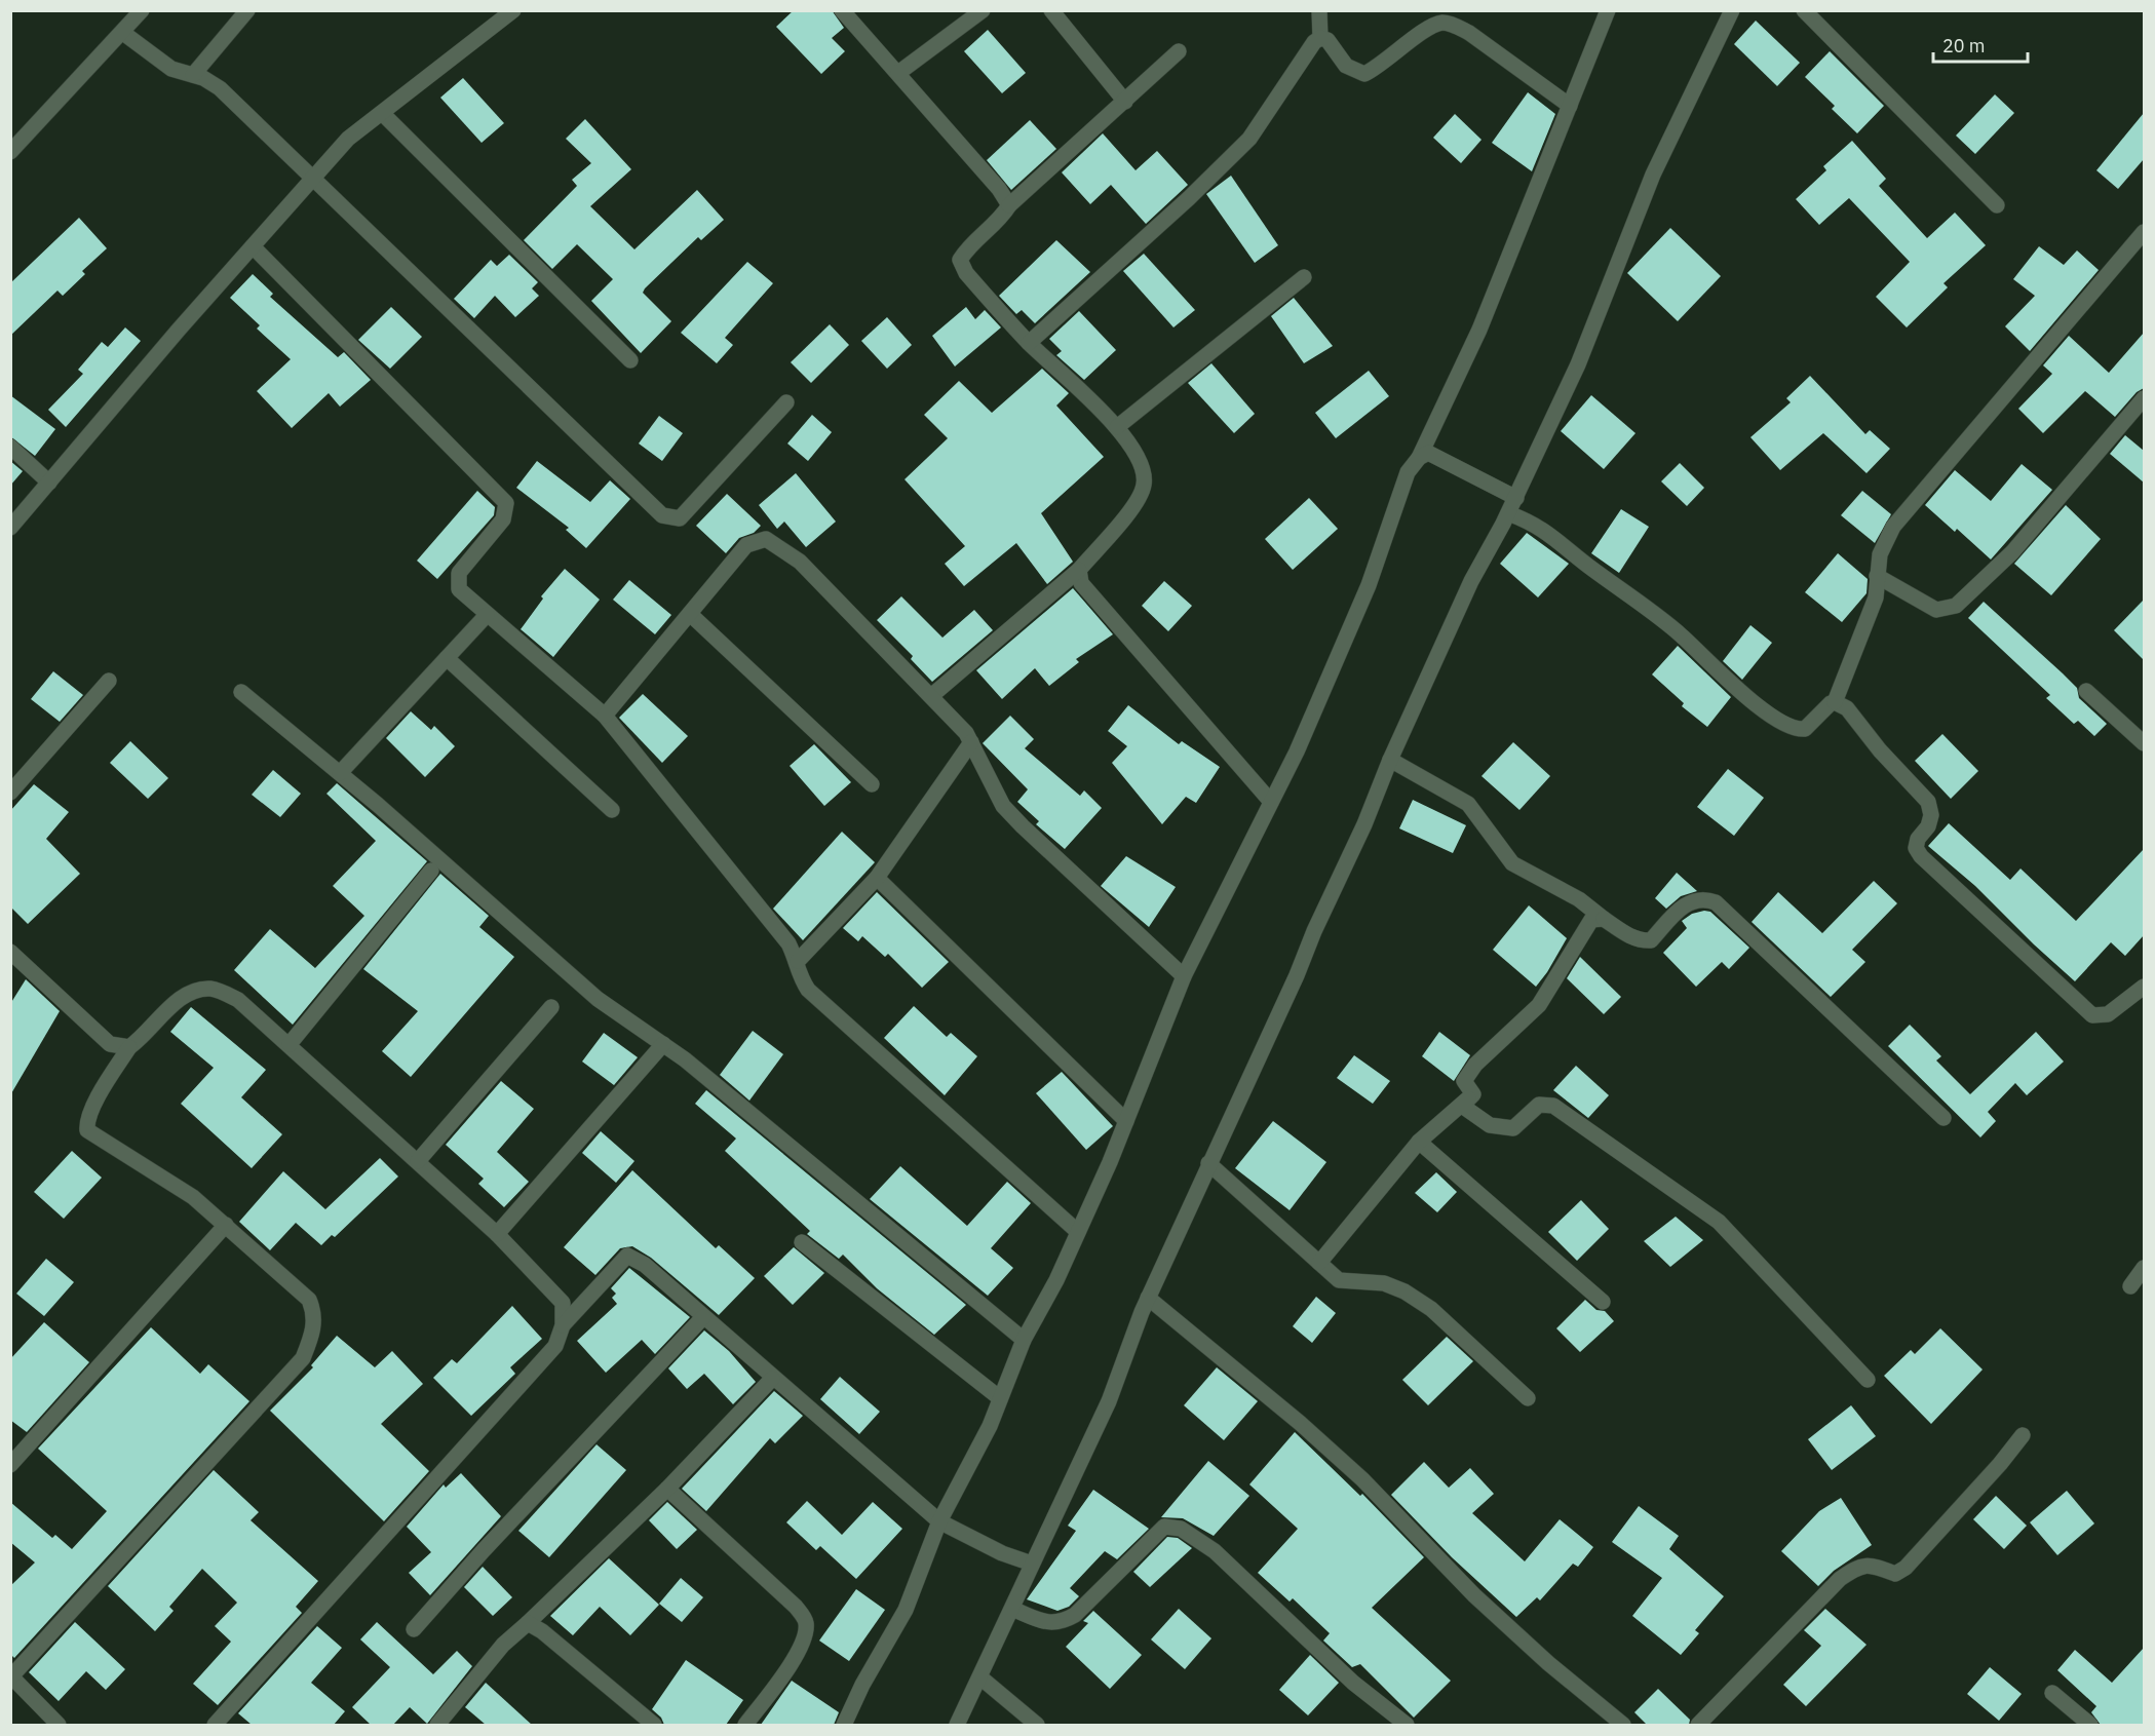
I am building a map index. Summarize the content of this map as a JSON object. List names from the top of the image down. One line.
{"scale_bar":"20 m"}
